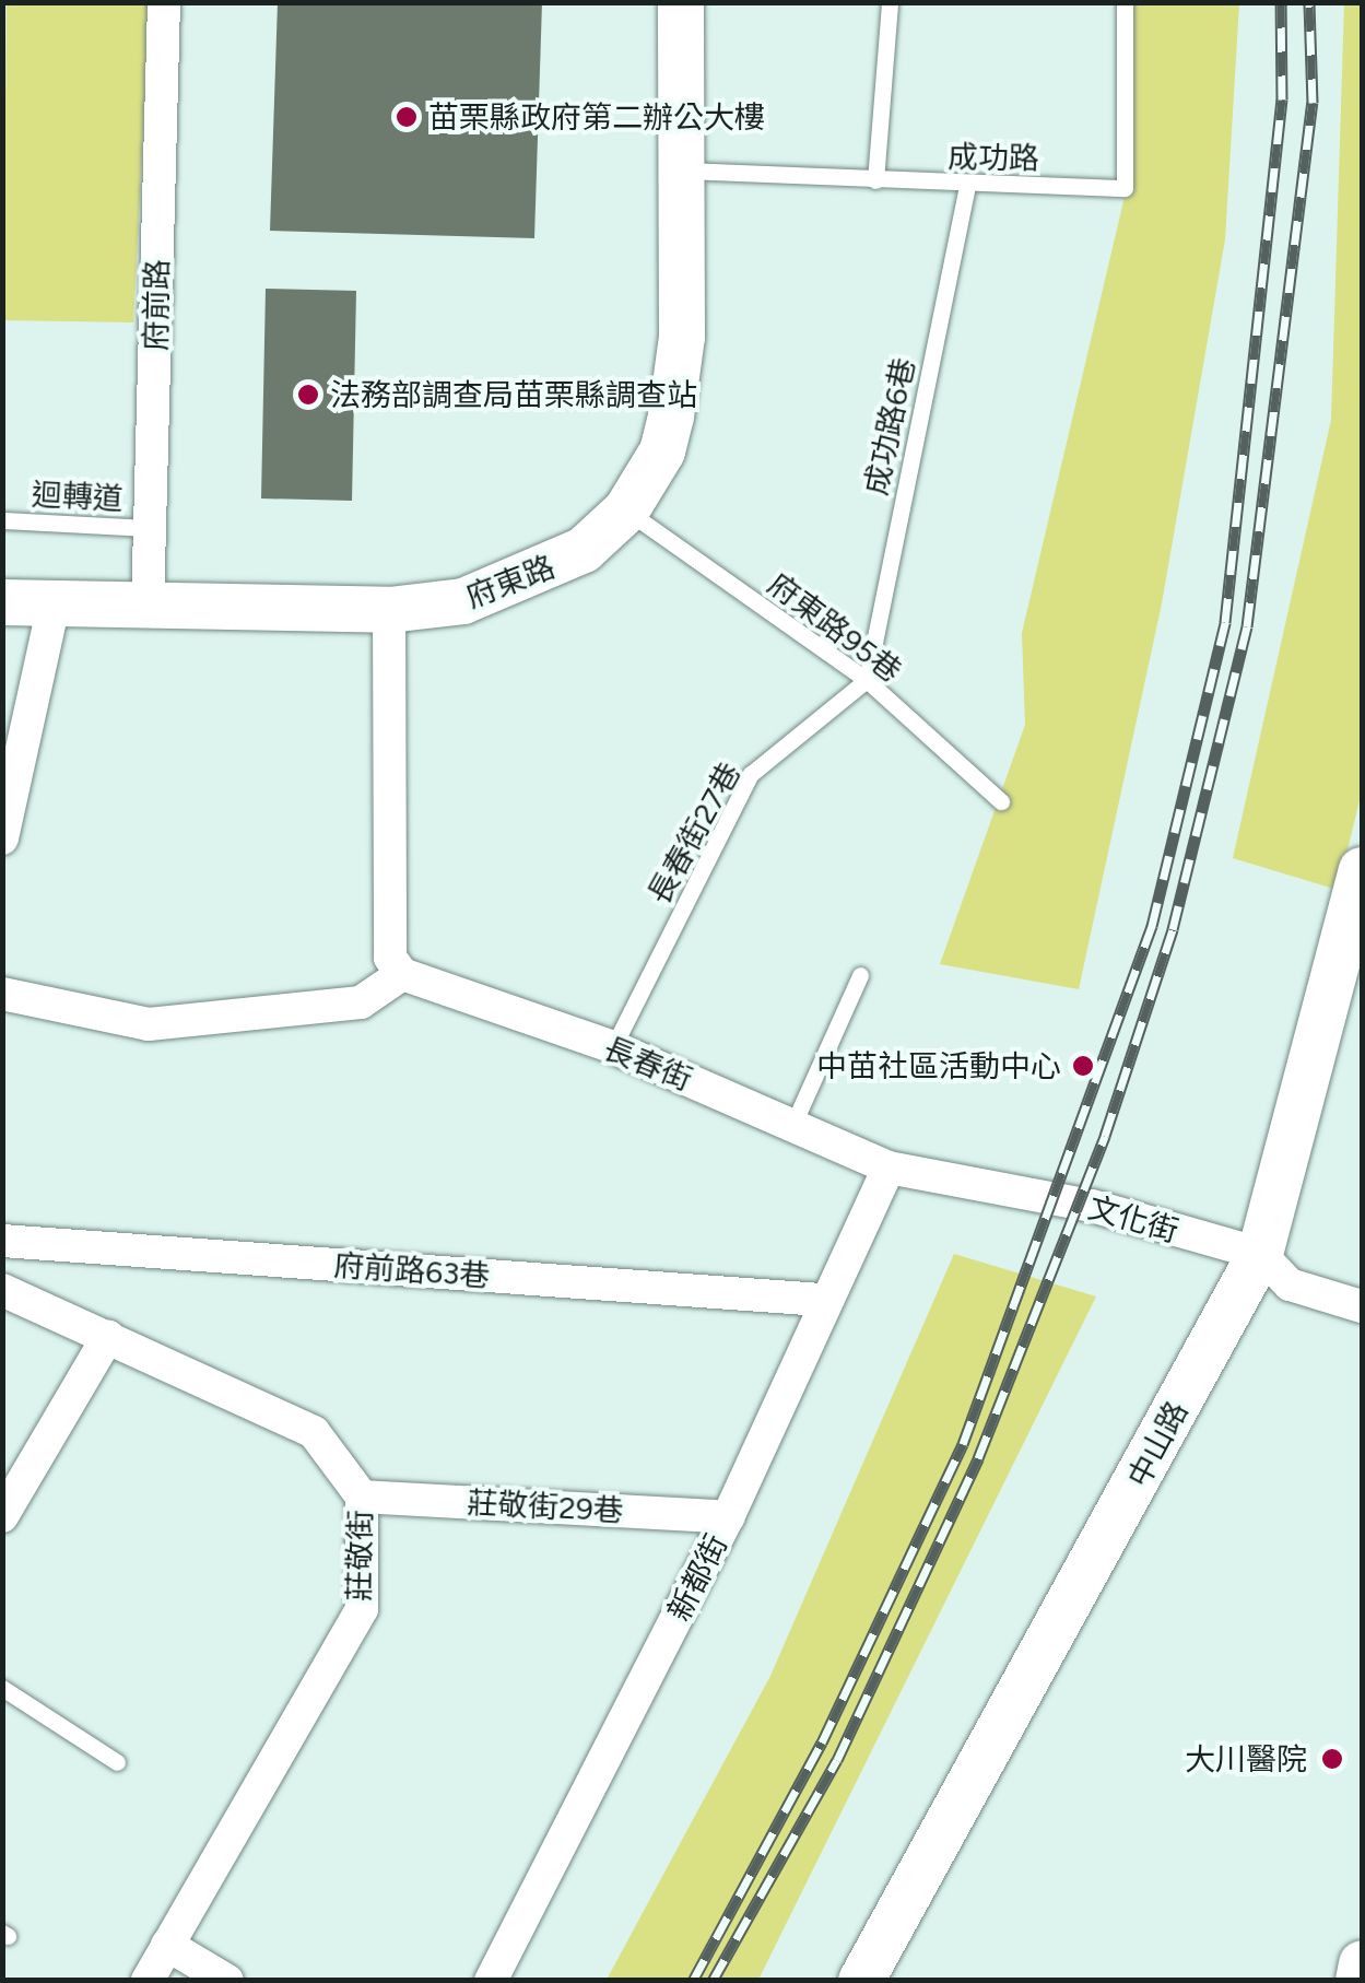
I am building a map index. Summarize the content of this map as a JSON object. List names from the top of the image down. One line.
{"streets":{"street":["府前路","府東路","長春街","文化街","府前路63巷","中山路","莊敬街29巷","莊敬街","新都街"],"lane":["成功路","成功路6巷","迴轉道","府東路95巷","長春街27巷"]},"crossings":[["成功路","成功路6巷"],["成功路","府東路"],["府前路","迴轉道"],["府前路","府東路"],["成功路6巷","府東路95巷"],["成功路6巷","長春街27巷"],["府東路","府東路95巷"],["府東路95巷","長春街27巷"],["長春街27巷","長春街"],["長春街","文化街"],["長春街","新都街"],["文化街","中山路"],["文化街","新都街"],["府前路63巷","新都街"],["莊敬街29巷","莊敬街"],["莊敬街29巷","新都街"]],"places":["苗栗縣政府第二辦公大樓","法務部調查局苗栗縣調查站","中苗社區活動中心","大川醫院"]}
